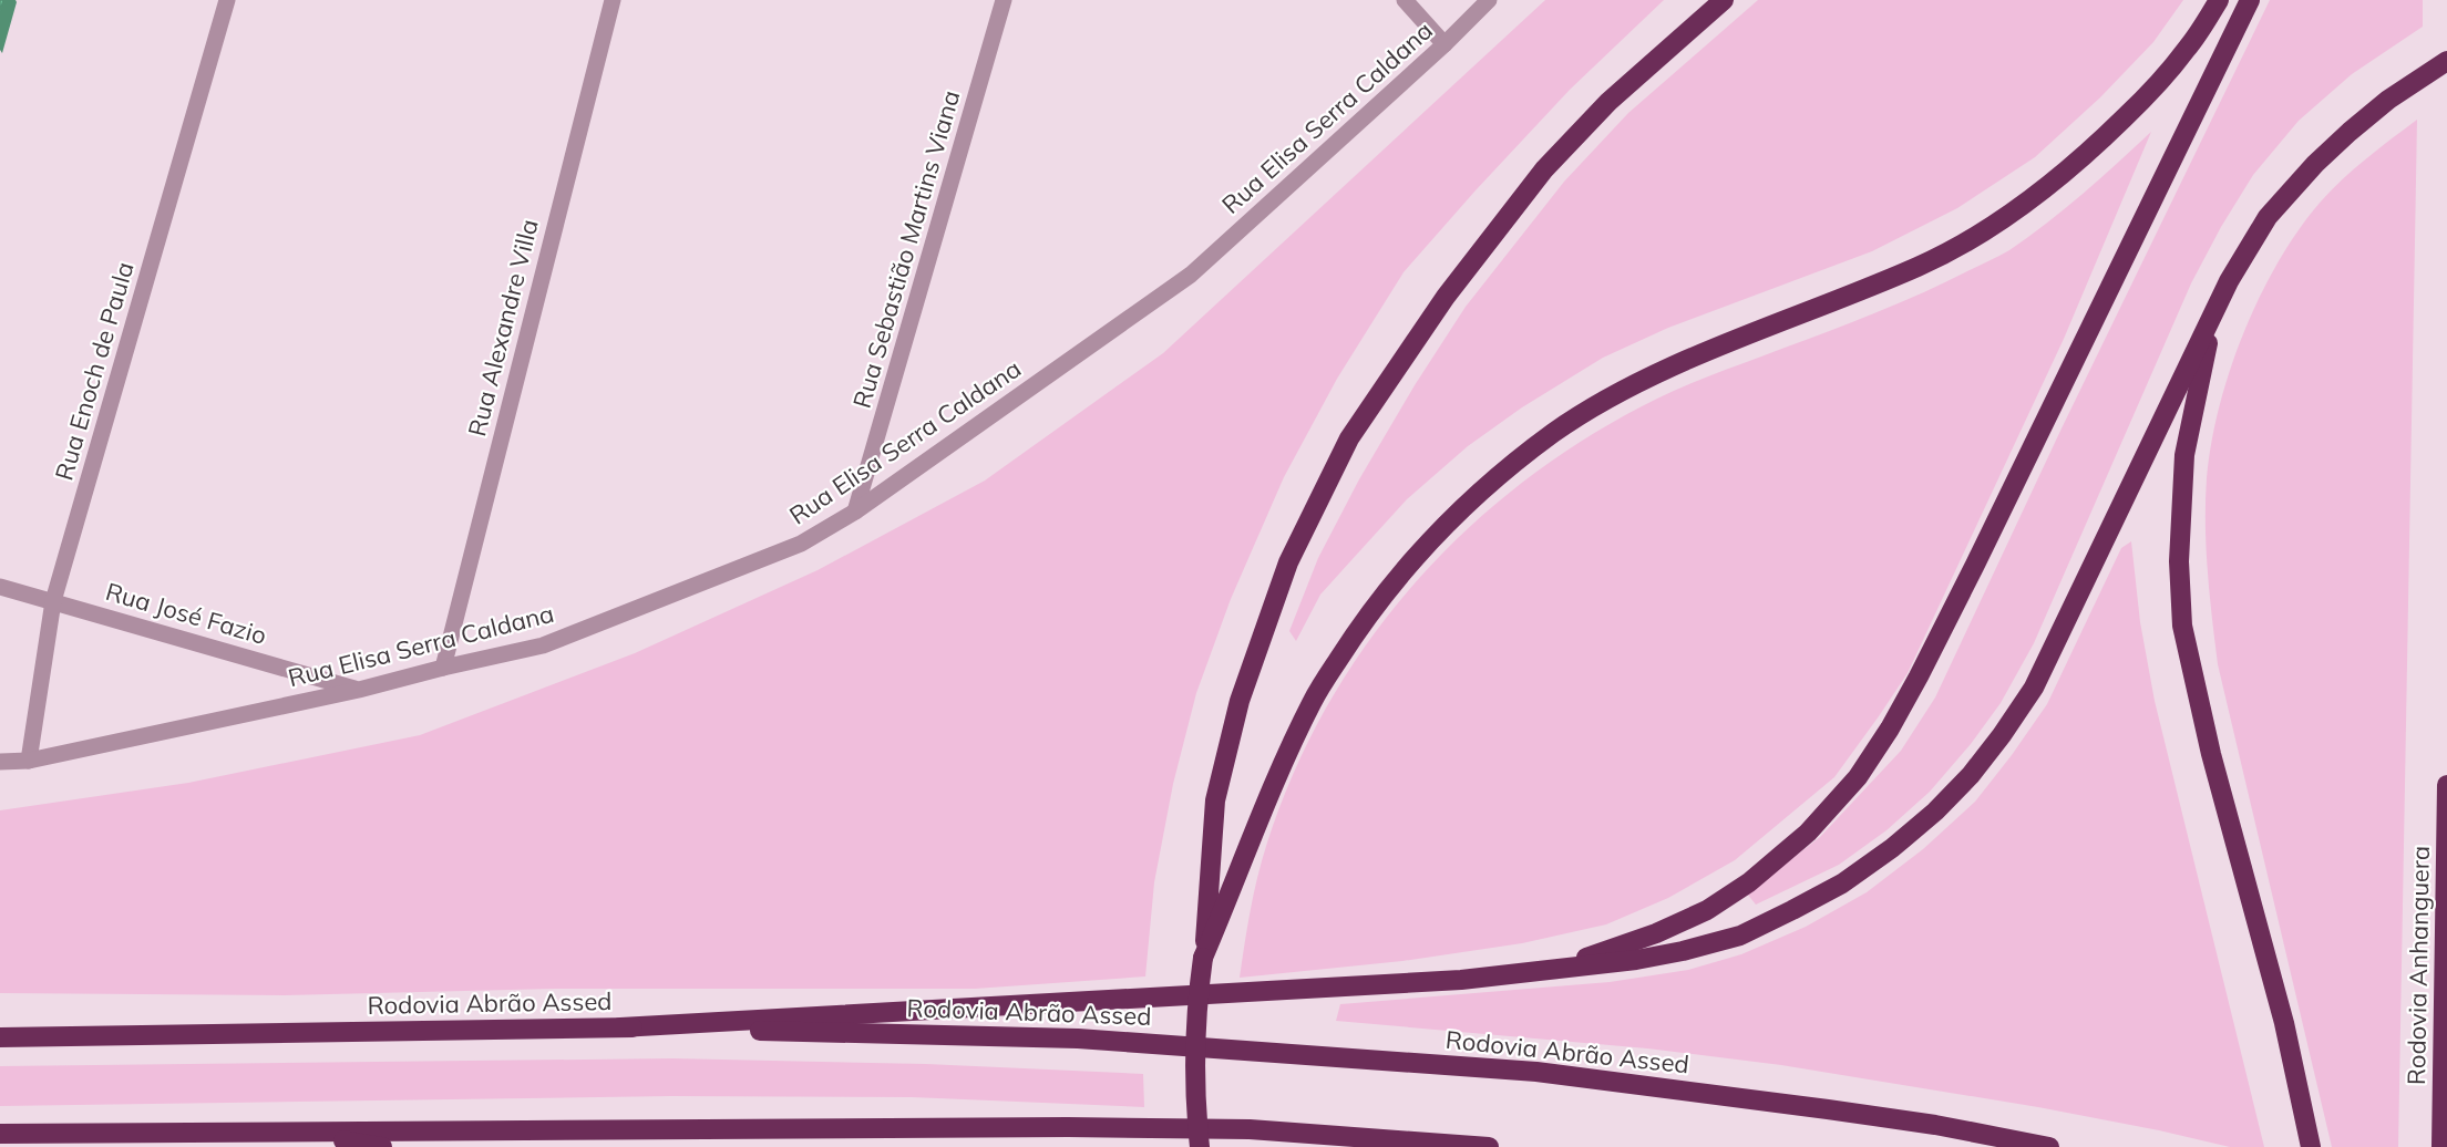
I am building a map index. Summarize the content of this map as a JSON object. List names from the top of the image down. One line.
{"streets":{"highway":["Rodovia Anhanguera","Rodovia Abrão Assed"],"street":["Rua Elisa Serra Caldana","Rua Sebastião Martins Viana","Rua Alexandre Villa","Rua Enoch de Paula","Rua José Fazio"]},"crossings":[["Rua Elisa Serra Caldana","Rua Sebastião Martins Viana"],["Rua Elisa Serra Caldana","Rua Alexandre Villa"],["Rua Elisa Serra Caldana","Rua Enoch de Paula"],["Rua Elisa Serra Caldana","Rua José Fazio"],["Rua Enoch de Paula","Rua José Fazio"]]}
